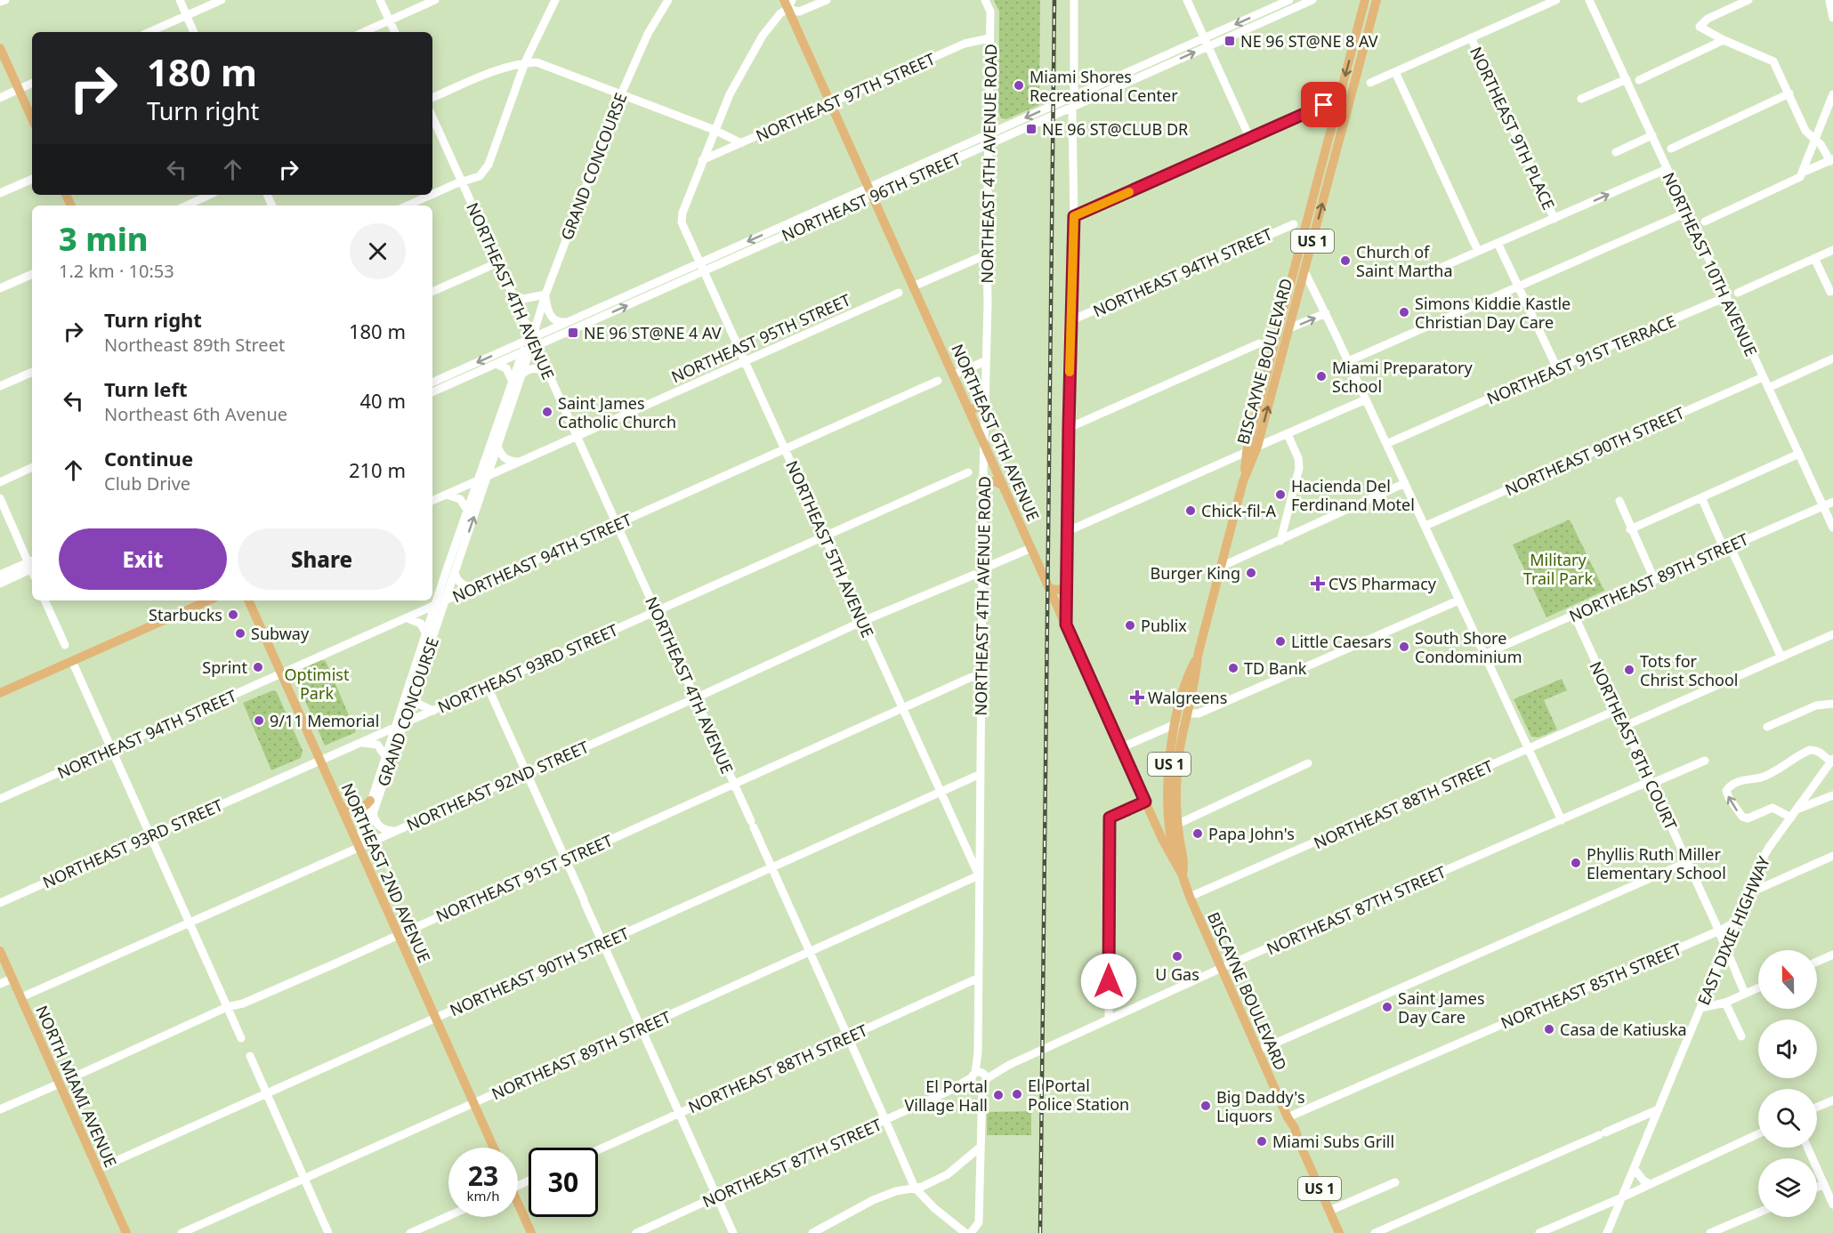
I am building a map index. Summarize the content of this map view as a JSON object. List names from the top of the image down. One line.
{"streets":{"main road":["US 1","BISCAYNE BOULEVARD","NORTHEAST 6TH AVENUE","NORTHEAST 2ND AVENUE","NORTH MIAMI AVENUE"],"street":["NORTHEAST 97TH STREET","NORTHEAST 9TH PLACE","NORTHEAST 4TH AVENUE ROAD","GRAND CONCOURSE","NORTHEAST 96TH STREET","NORTHEAST 10TH AVENUE","NORTHEAST 94TH STREET","NORTHEAST 4TH AVENUE","NORTHEAST 95TH STREET","NORTHEAST 91ST TERRACE","NORTHEAST 90TH STREET","NORTHEAST 5TH AVENUE","NORTHEAST 89TH STREET","NORTHEAST 93RD STREET","NORTHEAST 8TH COURT","NORTHEAST 92ND STREET","NORTHEAST 88TH STREET","NORTHEAST 91ST STREET","NORTHEAST 87TH STREET","EAST DIXIE HIGHWAY","NORTHEAST 85TH STREET"]},"crossings":[["NORTHEAST 97TH STREET","NORTHEAST 4TH AVENUE ROAD"],["NORTHEAST 97TH STREET","NORTHEAST 6TH AVENUE"],["NORTHEAST 97TH STREET","NORTHEAST 5TH AVENUE"],["NORTHEAST 4TH AVENUE ROAD","NORTHEAST 96TH STREET"],["NORTHEAST 4TH AVENUE ROAD","NORTHEAST 6TH AVENUE"],["NORTHEAST 4TH AVENUE ROAD","NORTHEAST 90TH STREET"],["NORTHEAST 4TH AVENUE ROAD","NORTHEAST 5TH AVENUE"],["NORTHEAST 4TH AVENUE ROAD","NORTHEAST 89TH STREET"],["NORTHEAST 4TH AVENUE ROAD","NORTHEAST 88TH STREET"],["NORTHEAST 4TH AVENUE ROAD","NORTHEAST 87TH STREET"],["GRAND CONCOURSE","NORTHEAST 96TH STREET"],["GRAND CONCOURSE","NORTHEAST 94TH STREET"],["GRAND CONCOURSE","NORTHEAST 4TH AVENUE"],["GRAND CONCOURSE","NORTHEAST 95TH STREET"],["GRAND CONCOURSE","NORTHEAST 93RD STREET"],["GRAND CONCOURSE","NORTHEAST 92ND STREET"],["GRAND CONCOURSE","NORTHEAST 2ND AVENUE"],["NORTHEAST 96TH STREET","NORTHEAST 4TH AVENUE"],["NORTHEAST 96TH STREET","NORTHEAST 6TH AVENUE"],["NORTHEAST 96TH STREET","NORTHEAST 5TH AVENUE"],["NORTHEAST 10TH AVENUE","NORTHEAST 90TH STREET"],["NORTHEAST 10TH AVENUE","NORTHEAST 89TH STREET"],["NORTHEAST 94TH STREET","NORTHEAST 4TH AVENUE"],["NORTHEAST 94TH STREET","NORTHEAST 5TH AVENUE"],["NORTHEAST 94TH STREET","NORTHEAST 2ND AVENUE"],["NORTHEAST 4TH AVENUE","NORTHEAST 95TH STREET"],["NORTHEAST 4TH AVENUE","NORTHEAST 90TH STREET"],["NORTHEAST 4TH AVENUE","NORTHEAST 89TH STREET"],["NORTHEAST 4TH AVENUE","NORTHEAST 93RD STREET"],["NORTHEAST 4TH AVENUE","NORTHEAST 92ND STREET"],["NORTHEAST 4TH AVENUE","NORTHEAST 88TH STREET"],["NORTHEAST 4TH AVENUE","NORTHEAST 91ST STREET"],["NORTHEAST 4TH AVENUE","NORTHEAST 87TH STREET"],["NORTHEAST 95TH STREET","NORTHEAST 5TH AVENUE"],["BISCAYNE BOULEVARD","NORTHEAST 6TH AVENUE"],["BISCAYNE BOULEVARD","NORTHEAST 88TH STREET"],["BISCAYNE BOULEVARD","NORTHEAST 87TH STREET"],["BISCAYNE BOULEVARD","NORTHEAST 85TH STREET"],["NORTHEAST 90TH STREET","NORTHEAST 5TH AVENUE"],["NORTHEAST 90TH STREET","NORTHEAST 2ND AVENUE"],["NORTHEAST 90TH STREET","NORTH MIAMI AVENUE"],["NORTHEAST 5TH AVENUE","NORTHEAST 89TH STREET"],["NORTHEAST 5TH AVENUE","NORTHEAST 93RD STREET"],["NORTHEAST 5TH AVENUE","NORTHEAST 92ND STREET"],["NORTHEAST 5TH AVENUE","NORTHEAST 91ST STREET"],["NORTHEAST 89TH STREET","NORTHEAST 8TH COURT"],["NORTHEAST 89TH STREET","NORTHEAST 2ND AVENUE"],["NORTHEAST 93RD STREET","NORTHEAST 2ND AVENUE"],["NORTHEAST 8TH COURT","NORTHEAST 88TH STREET"],["NORTHEAST 8TH COURT","NORTHEAST 87TH STREET"],["NORTHEAST 8TH COURT","EAST DIXIE HIGHWAY"],["NORTHEAST 8TH COURT","NORTHEAST 85TH STREET"],["NORTHEAST 92ND STREET","NORTHEAST 2ND AVENUE"],["NORTHEAST 92ND STREET","NORTH MIAMI AVENUE"],["NORTHEAST 2ND AVENUE","NORTHEAST 91ST STREET"],["EAST DIXIE HIGHWAY","NORTHEAST 85TH STREET"]],"parks":["Military Trail Park","Optimist Park"],"places":{"transit":["NE 96 ST@NE 8 AV","NE 96 ST@CLUB DR","NE 96 ST@NE 4 AV"],"other":["Miami Shores Recreational Center","Church of Saint Martha","Simons Kiddie Kastle Christian Day Care","Miami Preparatory School","Saint James Catholic Church","Hacienda Del Ferdinand Motel","Chick-fil-A","Burger King","Starbucks","Publix","Subway","Little Caesars","South Shore Condominium","Sprint","TD Bank","Tots for Christ School","9/11 Memorial","Papa John's","Phyllis Ruth Miller Elementary School","U Gas","Saint James Day Care","Casa de Katiuska","El Portal Police Station","El Portal Village Hall","Big Daddy's Liquors","Miami Subs Grill"],"health":["CVS Pharmacy","Walgreens"]},"north":"top","page":{"turn":["180 m","Turn right"],"heading":["3 min","1.2 km · 10:53"],"list":[{"name":"Turn right","note":"Northeast 89th Street","value":"180 m"},{"name":"Turn left","note":"Northeast 6th Avenue","value":"40 m"},{"name":"Continue","note":"Club Drive","value":"210 m"}],"buttons":["Exit","Share"],"speed":"23 km/h","limit":"30"}}
